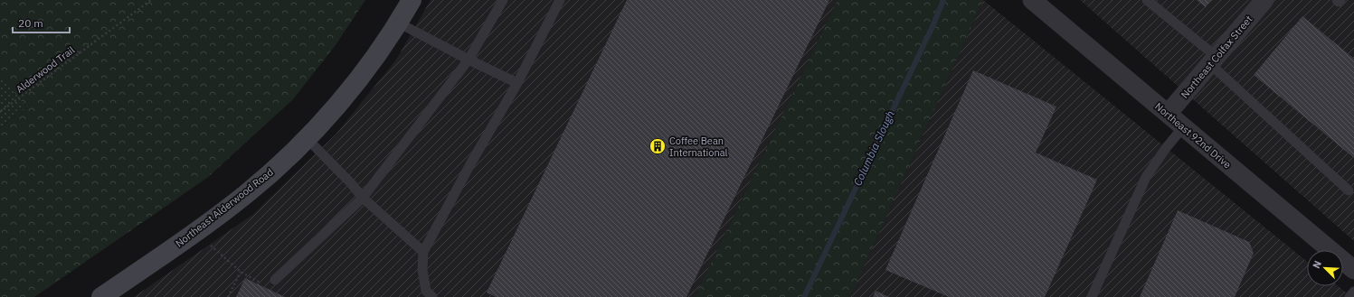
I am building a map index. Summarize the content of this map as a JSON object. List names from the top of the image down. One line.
{"streets":{"street":["Northeast Colfax Street","Northeast 92nd Drive","Northeast Alderwood Road"],"path":["Alderwood Trail"]},"crossings":[["Northeast Colfax Street","Northeast 92nd Drive"]],"water":["Columbia Slough"],"places":{"building":["Coffee Bean International"]},"scale_bar":"20 m","north":"top left"}
